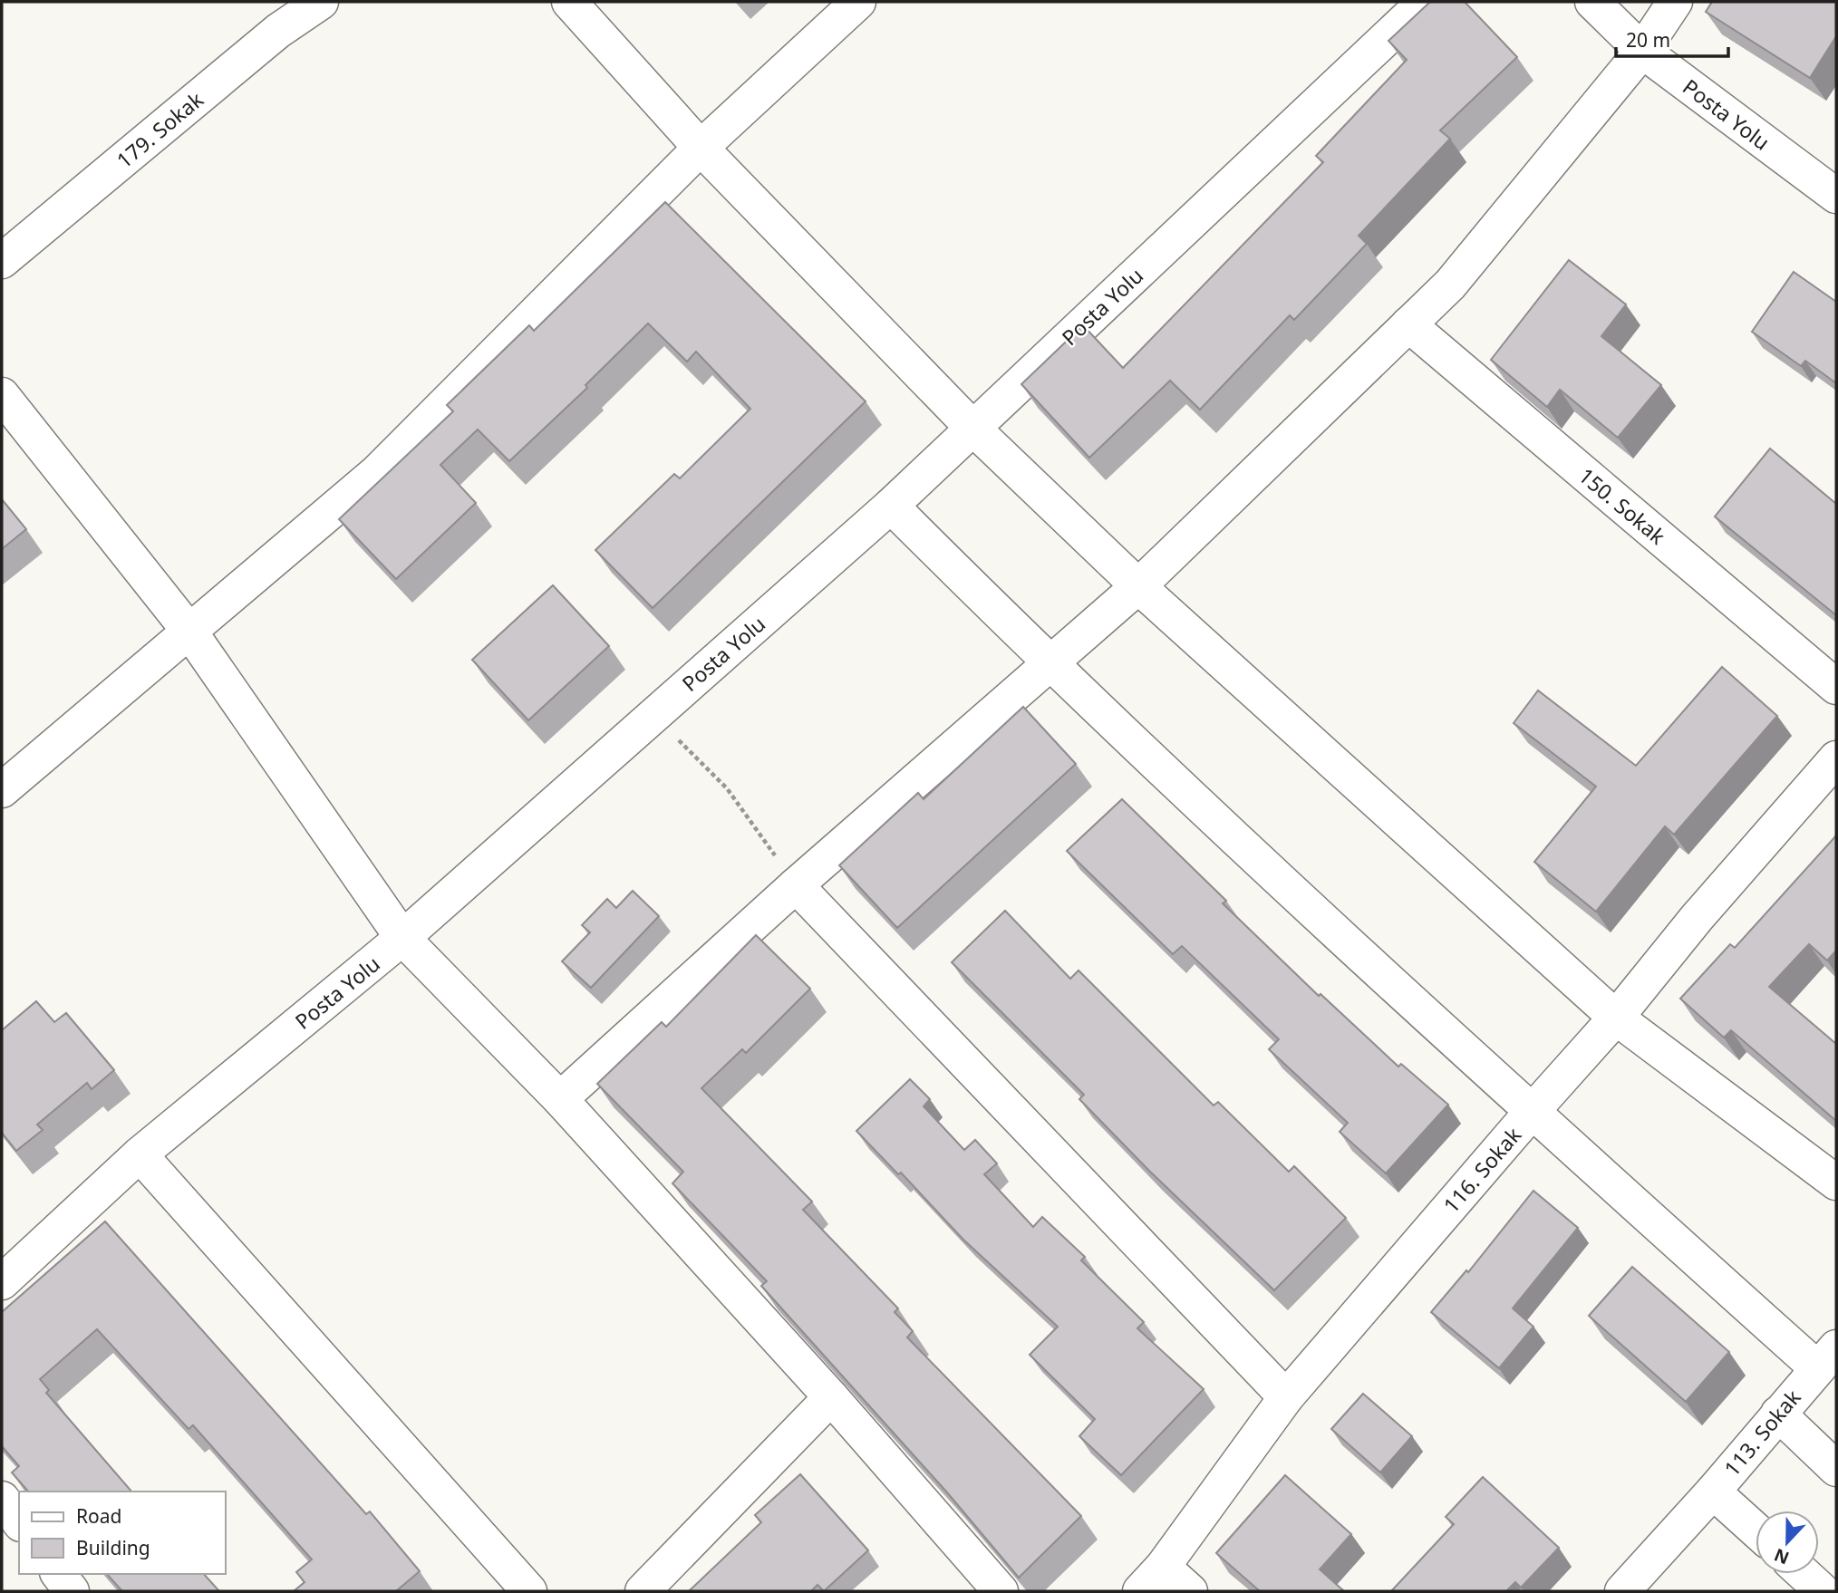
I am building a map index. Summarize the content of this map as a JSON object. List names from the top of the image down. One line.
{"streets":{"street":["Posta Yolu","179. Sokak","150. Sokak","116. Sokak","113. Sokak"]},"legend":["Road","Building"],"scale_bar":"20 m","north":"bottom"}
